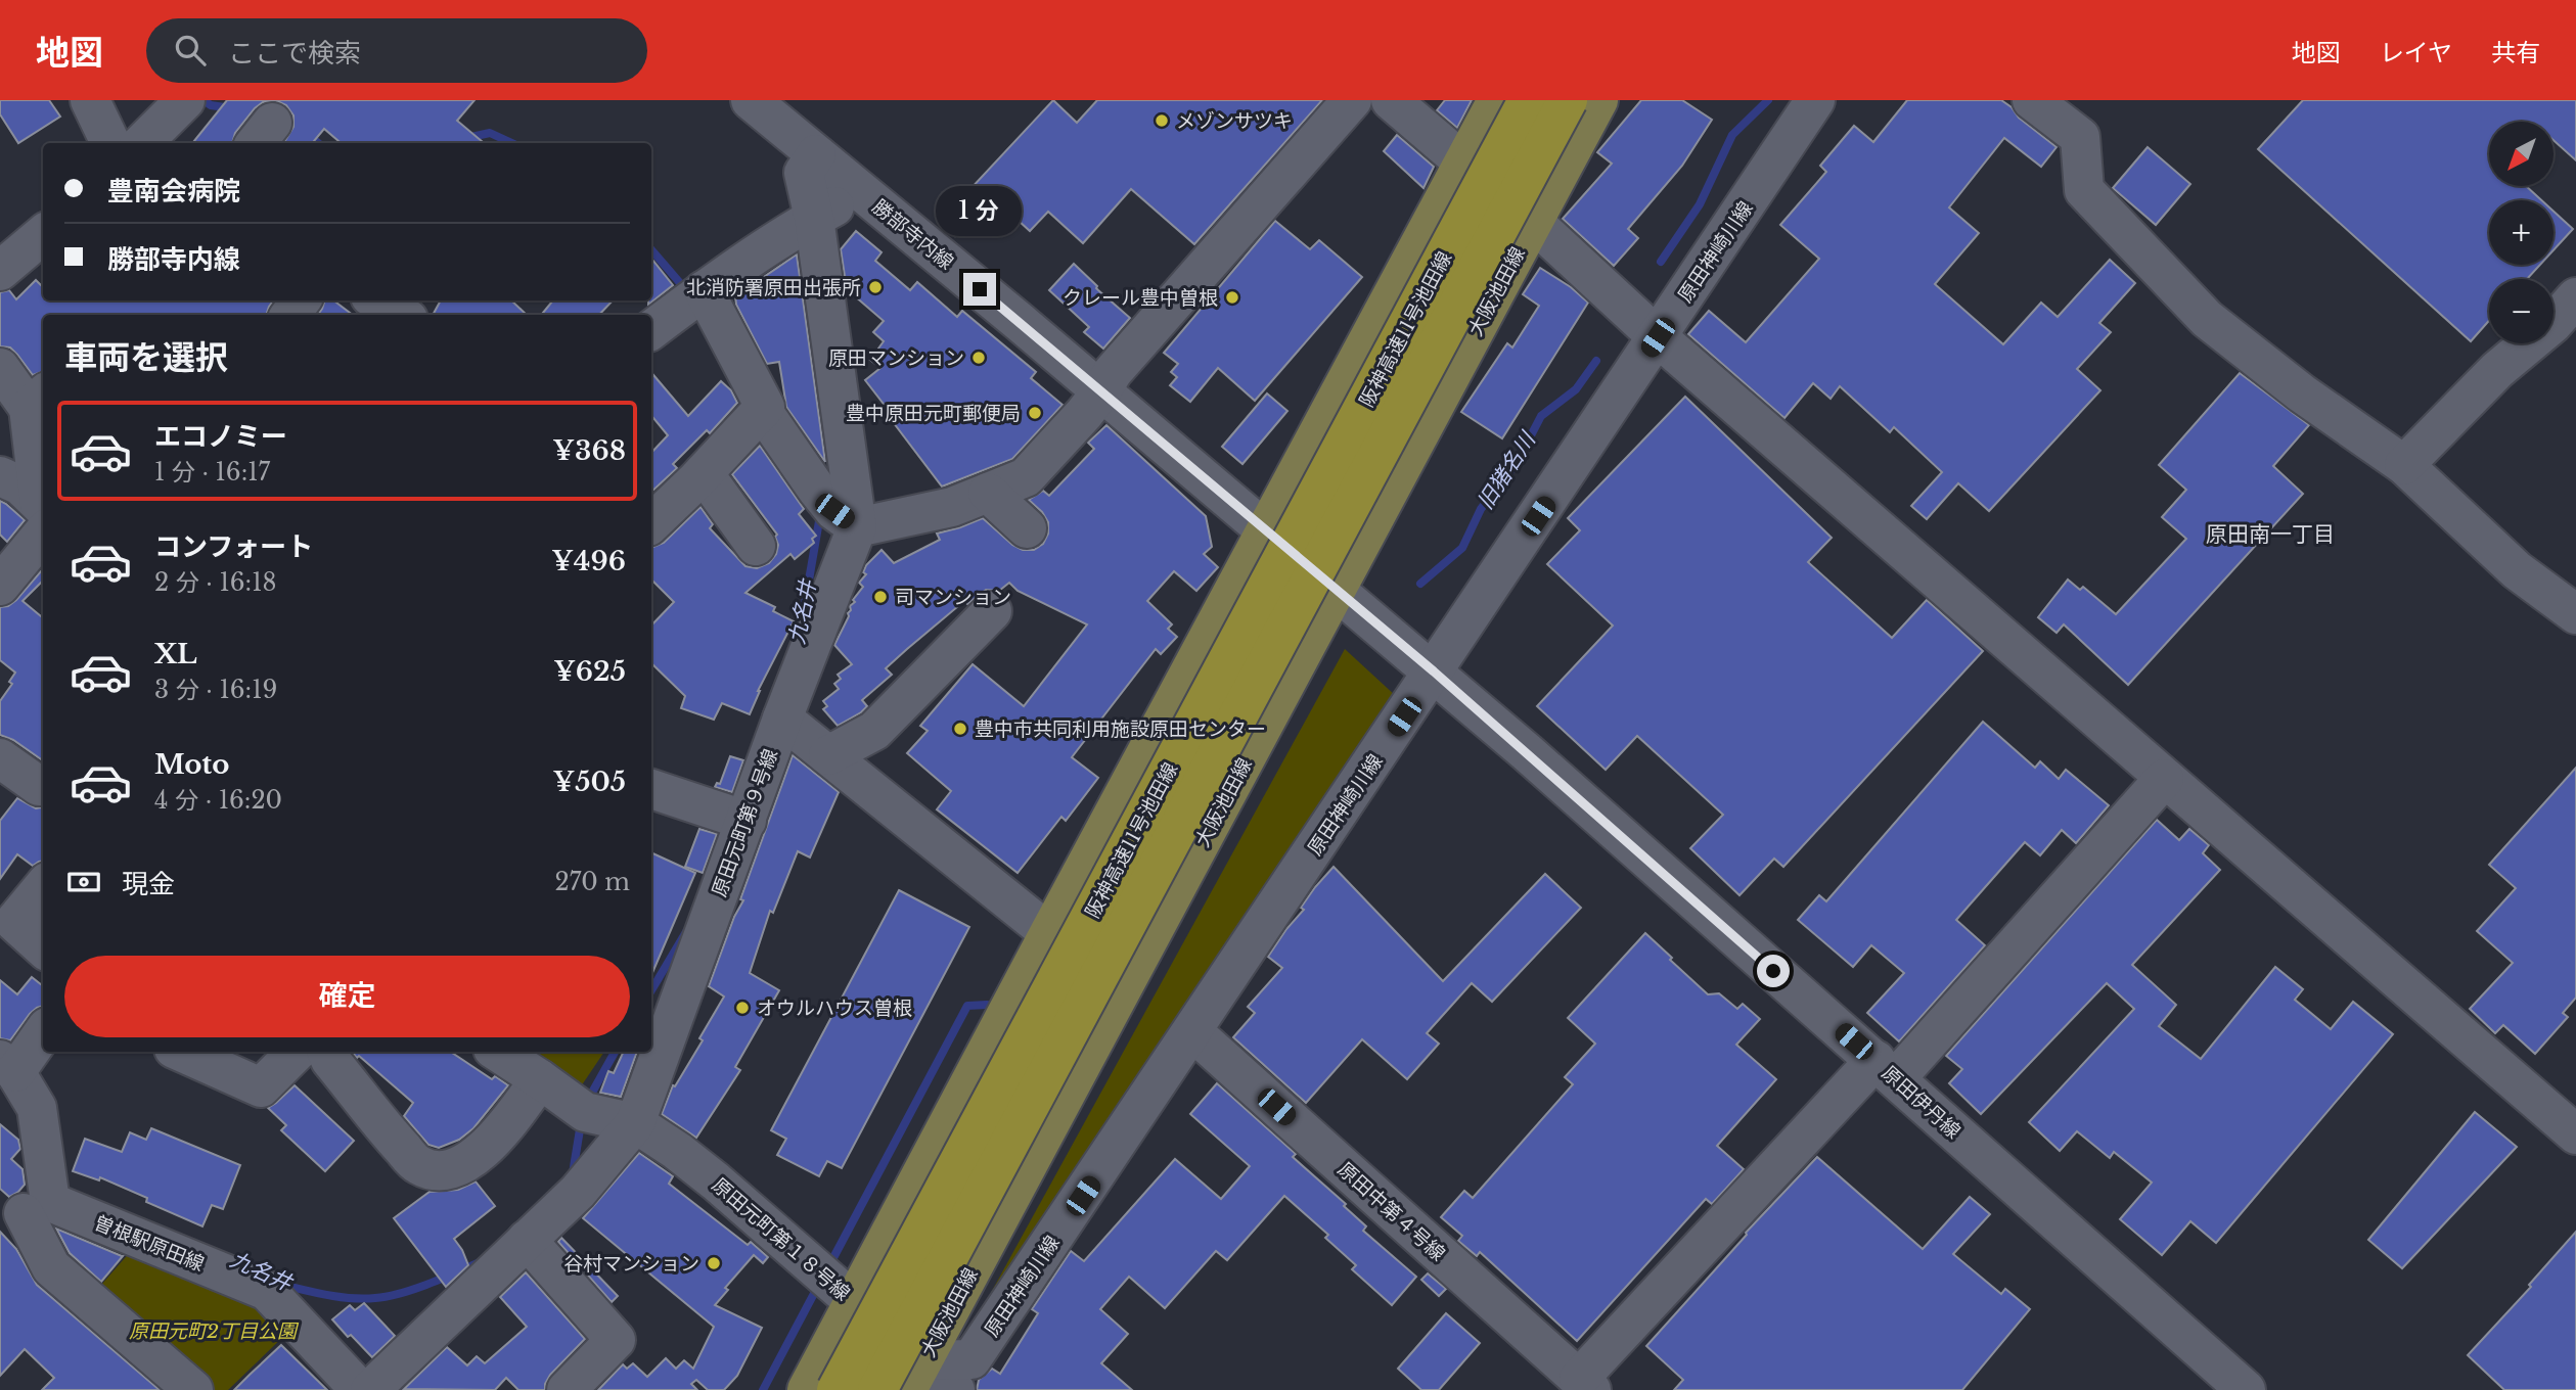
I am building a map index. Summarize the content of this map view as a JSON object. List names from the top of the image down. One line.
{"streets":{"highway":["阪神高速11号池田線"],"main road":["大阪池田線"],"street":["勝部寺内線","原田神崎川線","原田元町第９号線","原田伊丹線","原田中第４号線","原田元町第１８号線","曽根駅原田線"]},"crossings":[["勝部寺内線","大阪池田線"],["勝部寺内線","原田元町第９号線"],["勝部寺内線","原田伊丹線"],["原田神崎川線","大阪池田線"],["原田神崎川線","原田伊丹線"],["原田神崎川線","原田中第４号線"],["原田神崎川線","原田元町第１８号線"],["大阪池田線","原田伊丹線"],["大阪池田線","原田元町第１８号線"],["原田元町第９号線","原田元町第１８号線"],["原田元町第９号線","曽根駅原田線"]],"districts":["原田南一丁目"],"water":["旧猪名川","九名井"],"parks":["原田元町2丁目公園"],"places":["メゾンサツキ","北消防署原田出張所","クレール豊中曽根","原田マンション","豊中原田元町郵便局","司マンション","豊中市共同利用施設原田センター","オウルハウス曽根","谷村マンション"],"north":"bottom left","page":{"header":"地図","search":"ここで検索","nav":["地図","レイヤ","共有"],"map_buttons":["+","−"],"banner":["豊南会病院","勝部寺内線"],"bubble":"1 分","heading":"車両を選択","list":[{"name":"エコノミー","note":"1 分 · 16:17","value":"¥368"},{"name":"コンフォート","note":"2 分 · 16:18","value":"¥496"},{"name":"XL","note":"3 分 · 16:19","value":"¥625"},{"name":"Moto","note":"4 分 · 16:20","value":"¥505"}],"pay":["現金","270 m"],"buttons":"確定"}}
